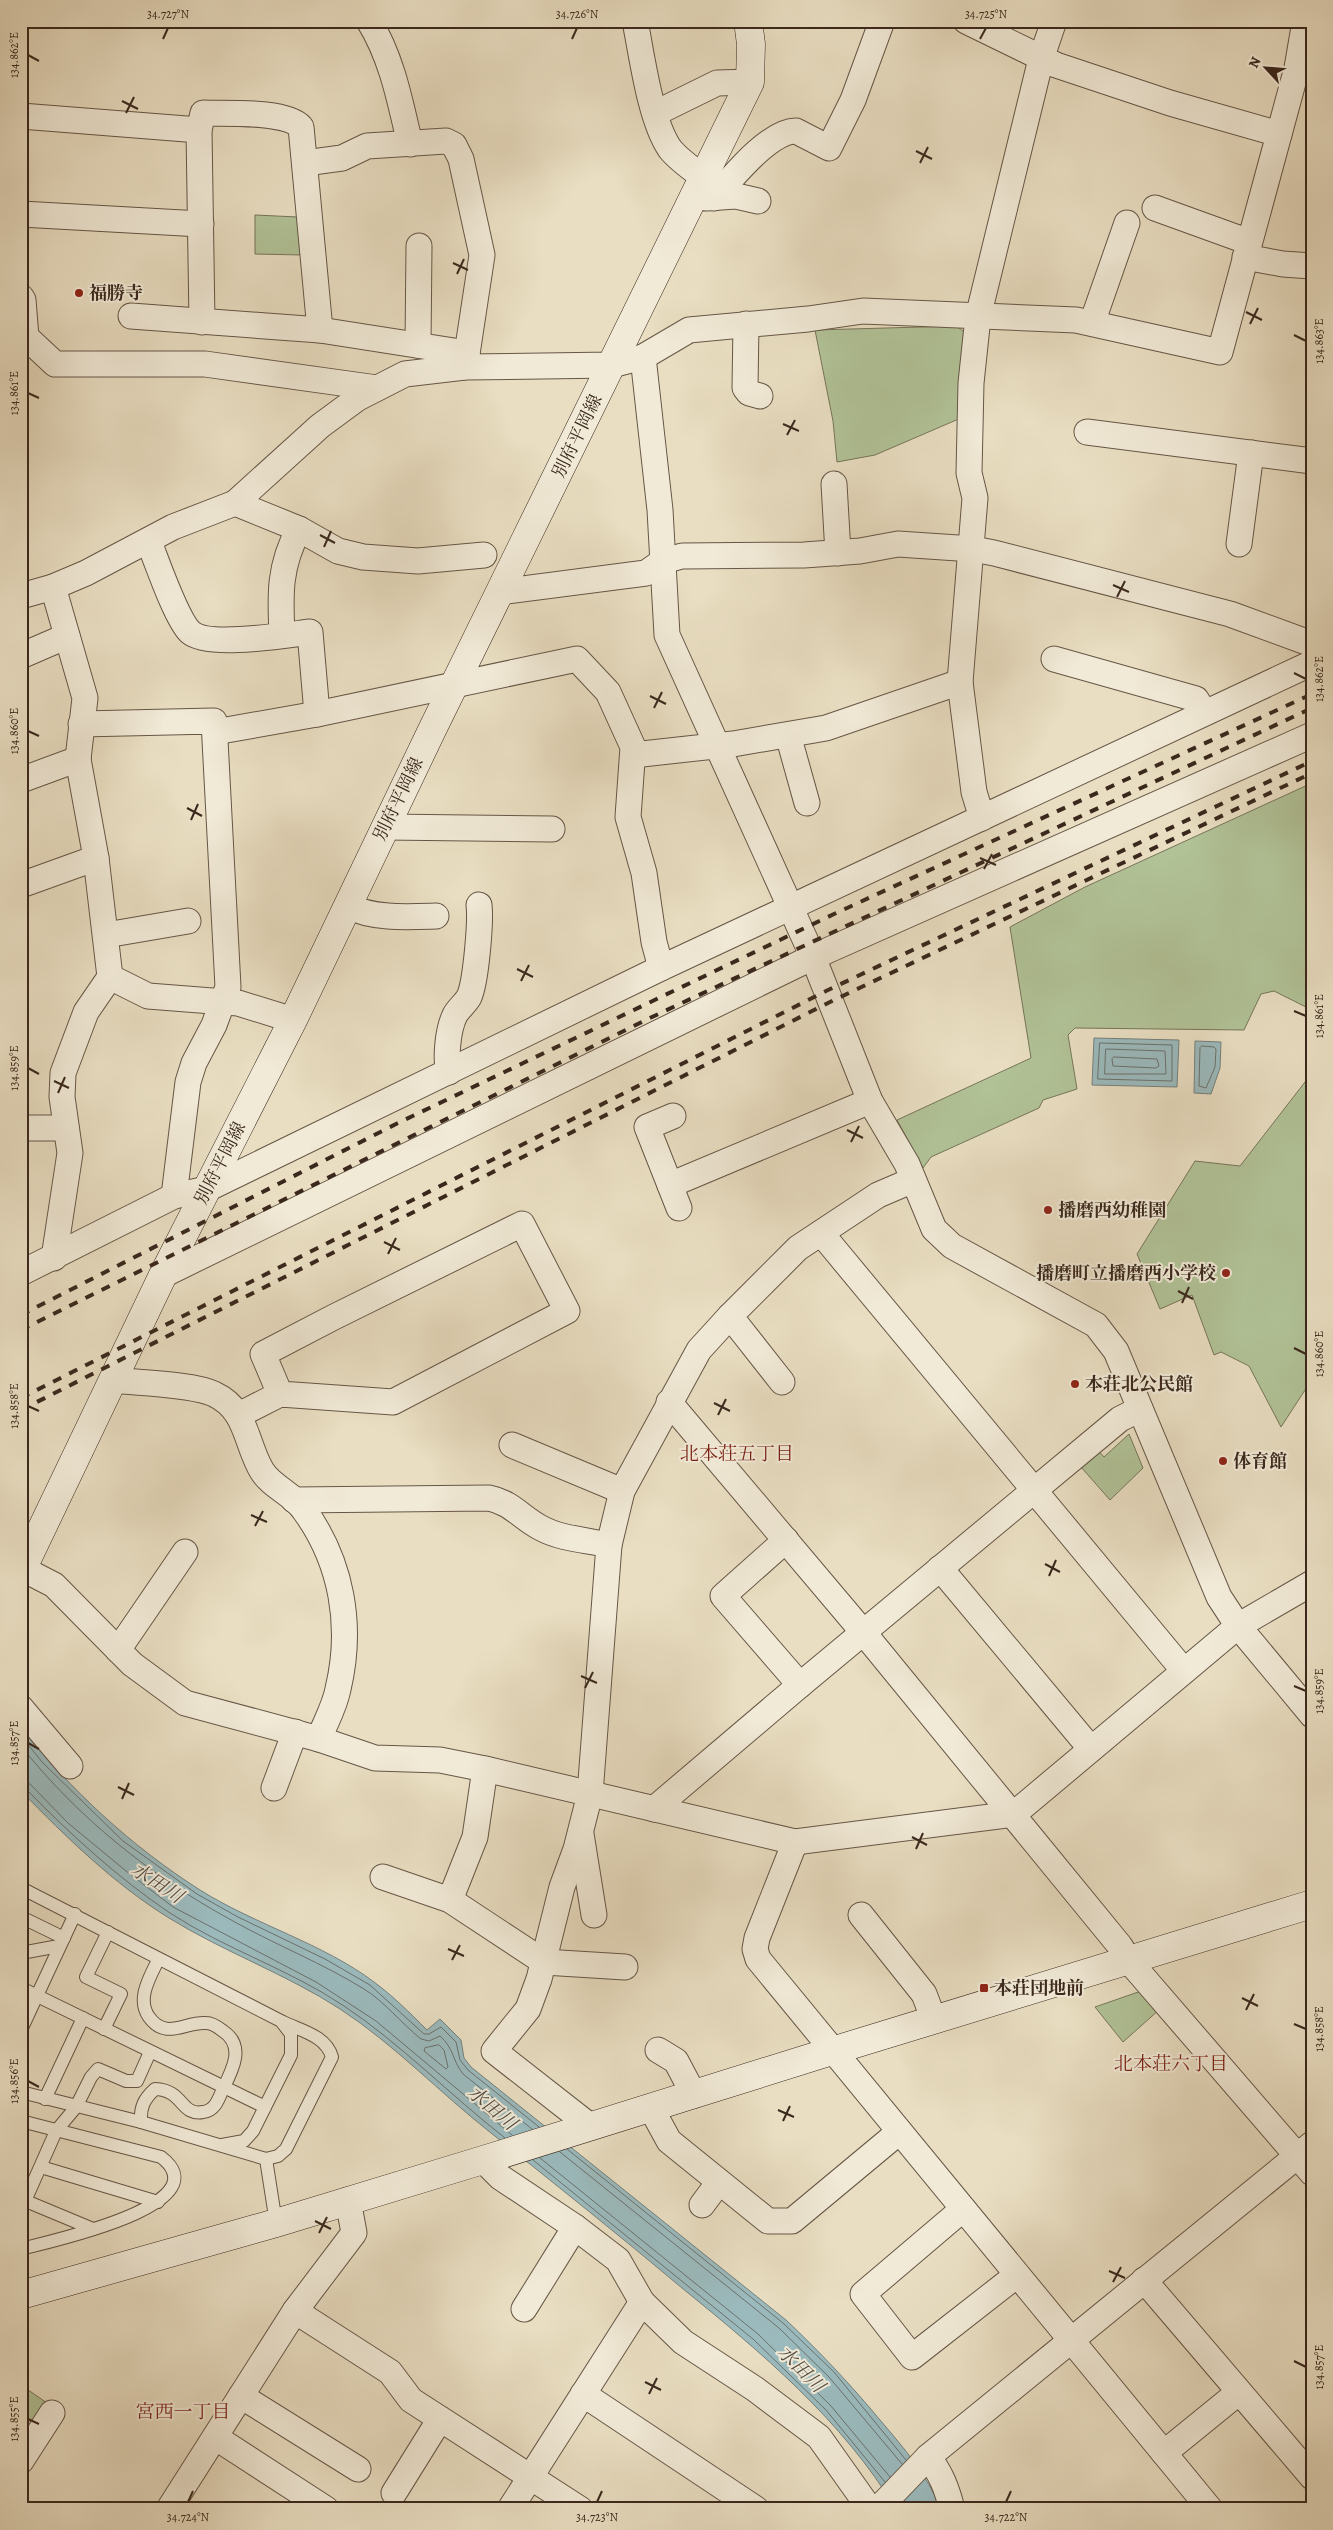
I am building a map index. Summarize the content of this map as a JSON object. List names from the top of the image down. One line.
{"streets":{"main road":["別府平岡線"]},"districts":["北本荘五丁目","北本荘六丁目","宮西一丁目"],"water":["水田川"],"places":{"other":["福勝寺","播磨西幼稚園","播磨町立播磨西小学校","本荘北公民館","体育館"],"transit":["本荘団地前"]},"north":"top left","coordinates":["34.727°N","34.726°N","34.725°N","134.862°E","134.863°E","134.861°E","134.860°E","134.859°E","134.858°E","134.857°E","134.856°E","134.855°E","34.724°N","34.723°N","34.722°N"]}
